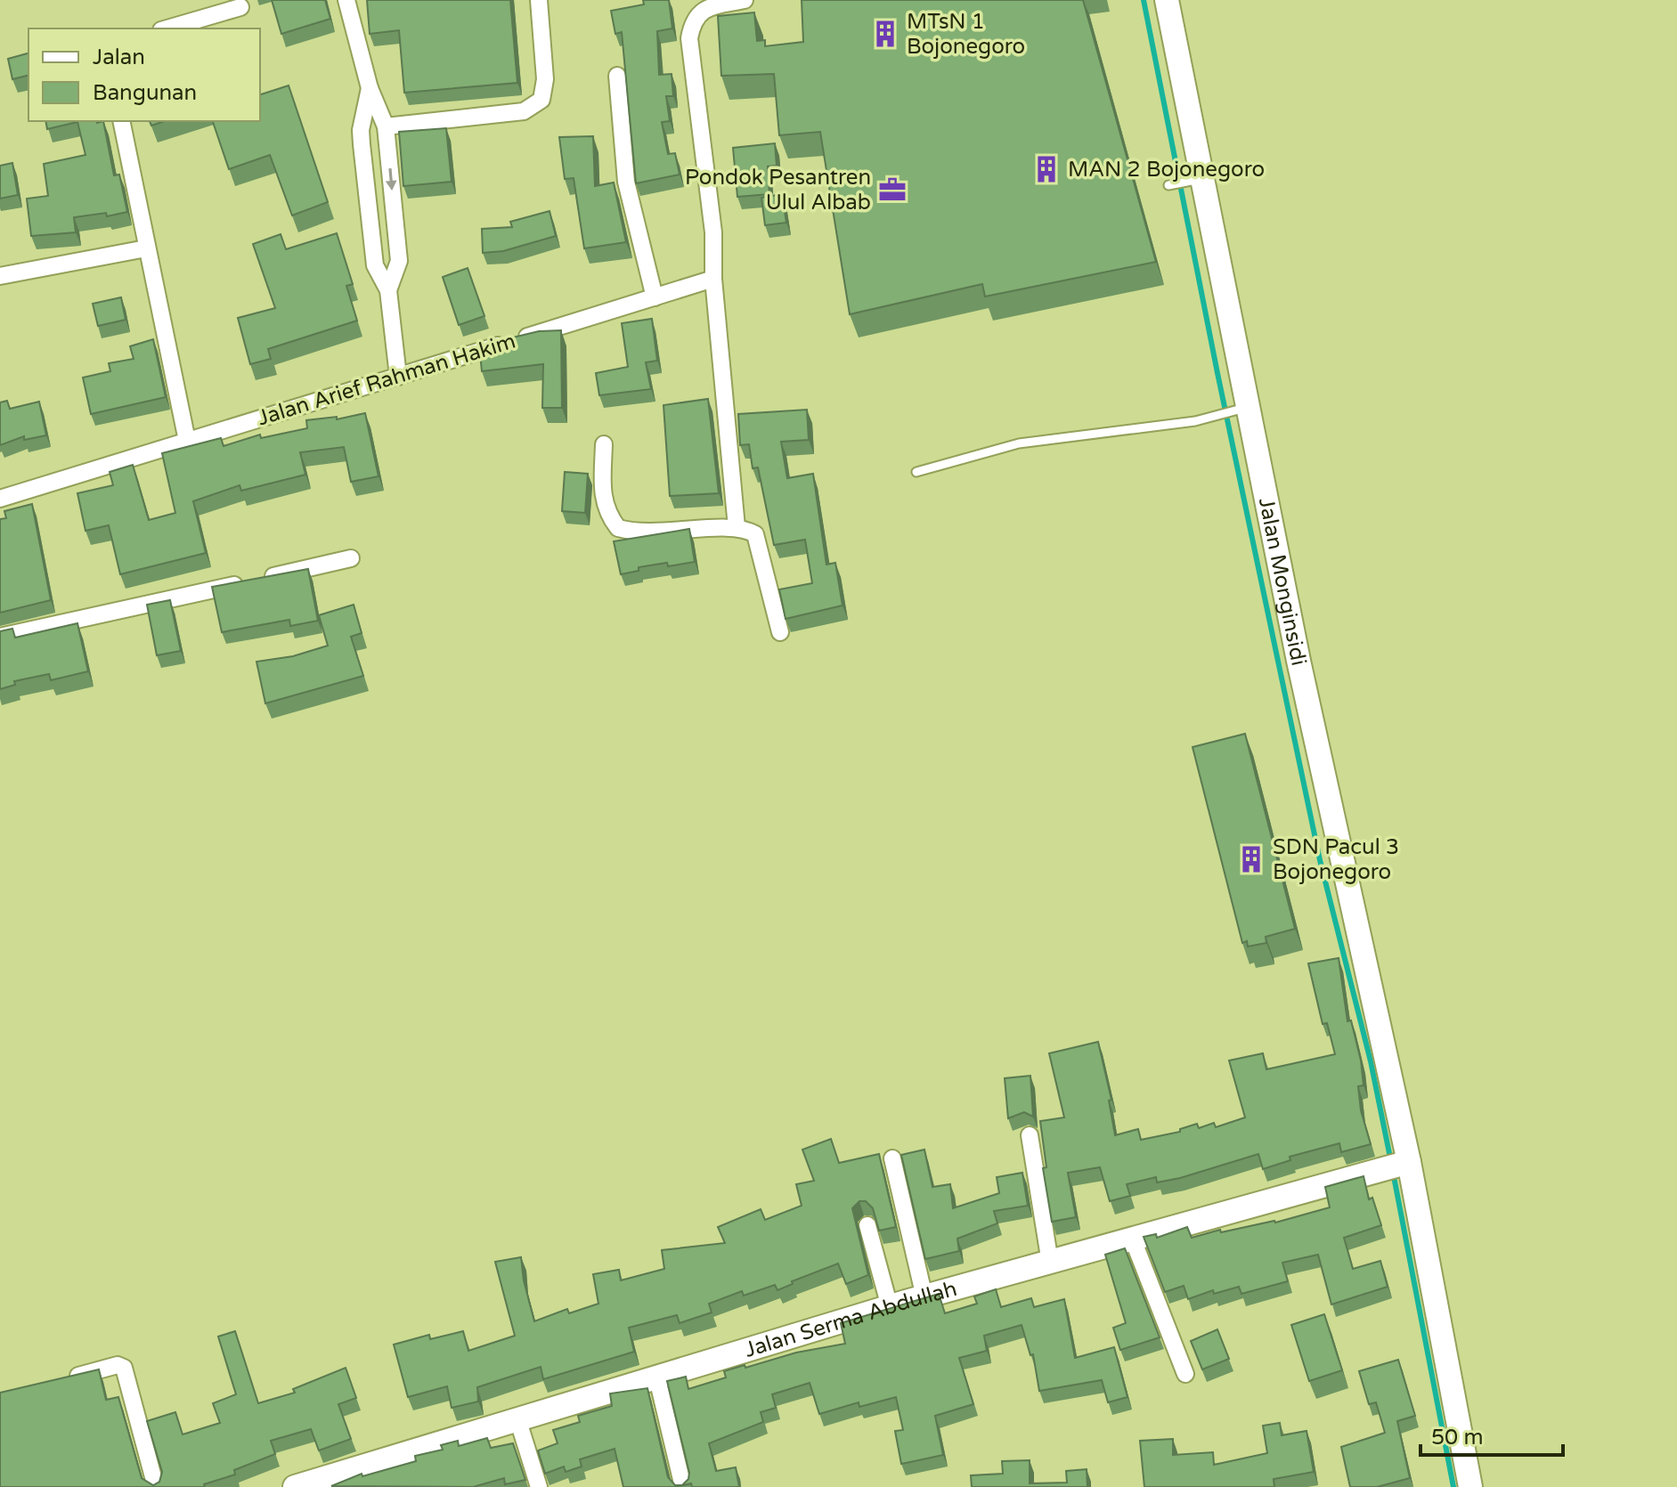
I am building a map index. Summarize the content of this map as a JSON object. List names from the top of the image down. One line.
{"streets":{"main road":["Jalan Monginsidi","Jalan Serma Abdullah"],"street":["Jalan Arief Rahman Hakim"]},"crossings":[["Jalan Monginsidi","Jalan Serma Abdullah"]],"places":{"building":["MTsN 1 Bojonegoro","MAN 2 Bojonegoro","SDN Pacul 3 Bojonegoro"],"office":["Pondok Pesantren Ulul Albab"]},"legend":["Jalan","Bangunan"],"scale_bar":"50 m"}
